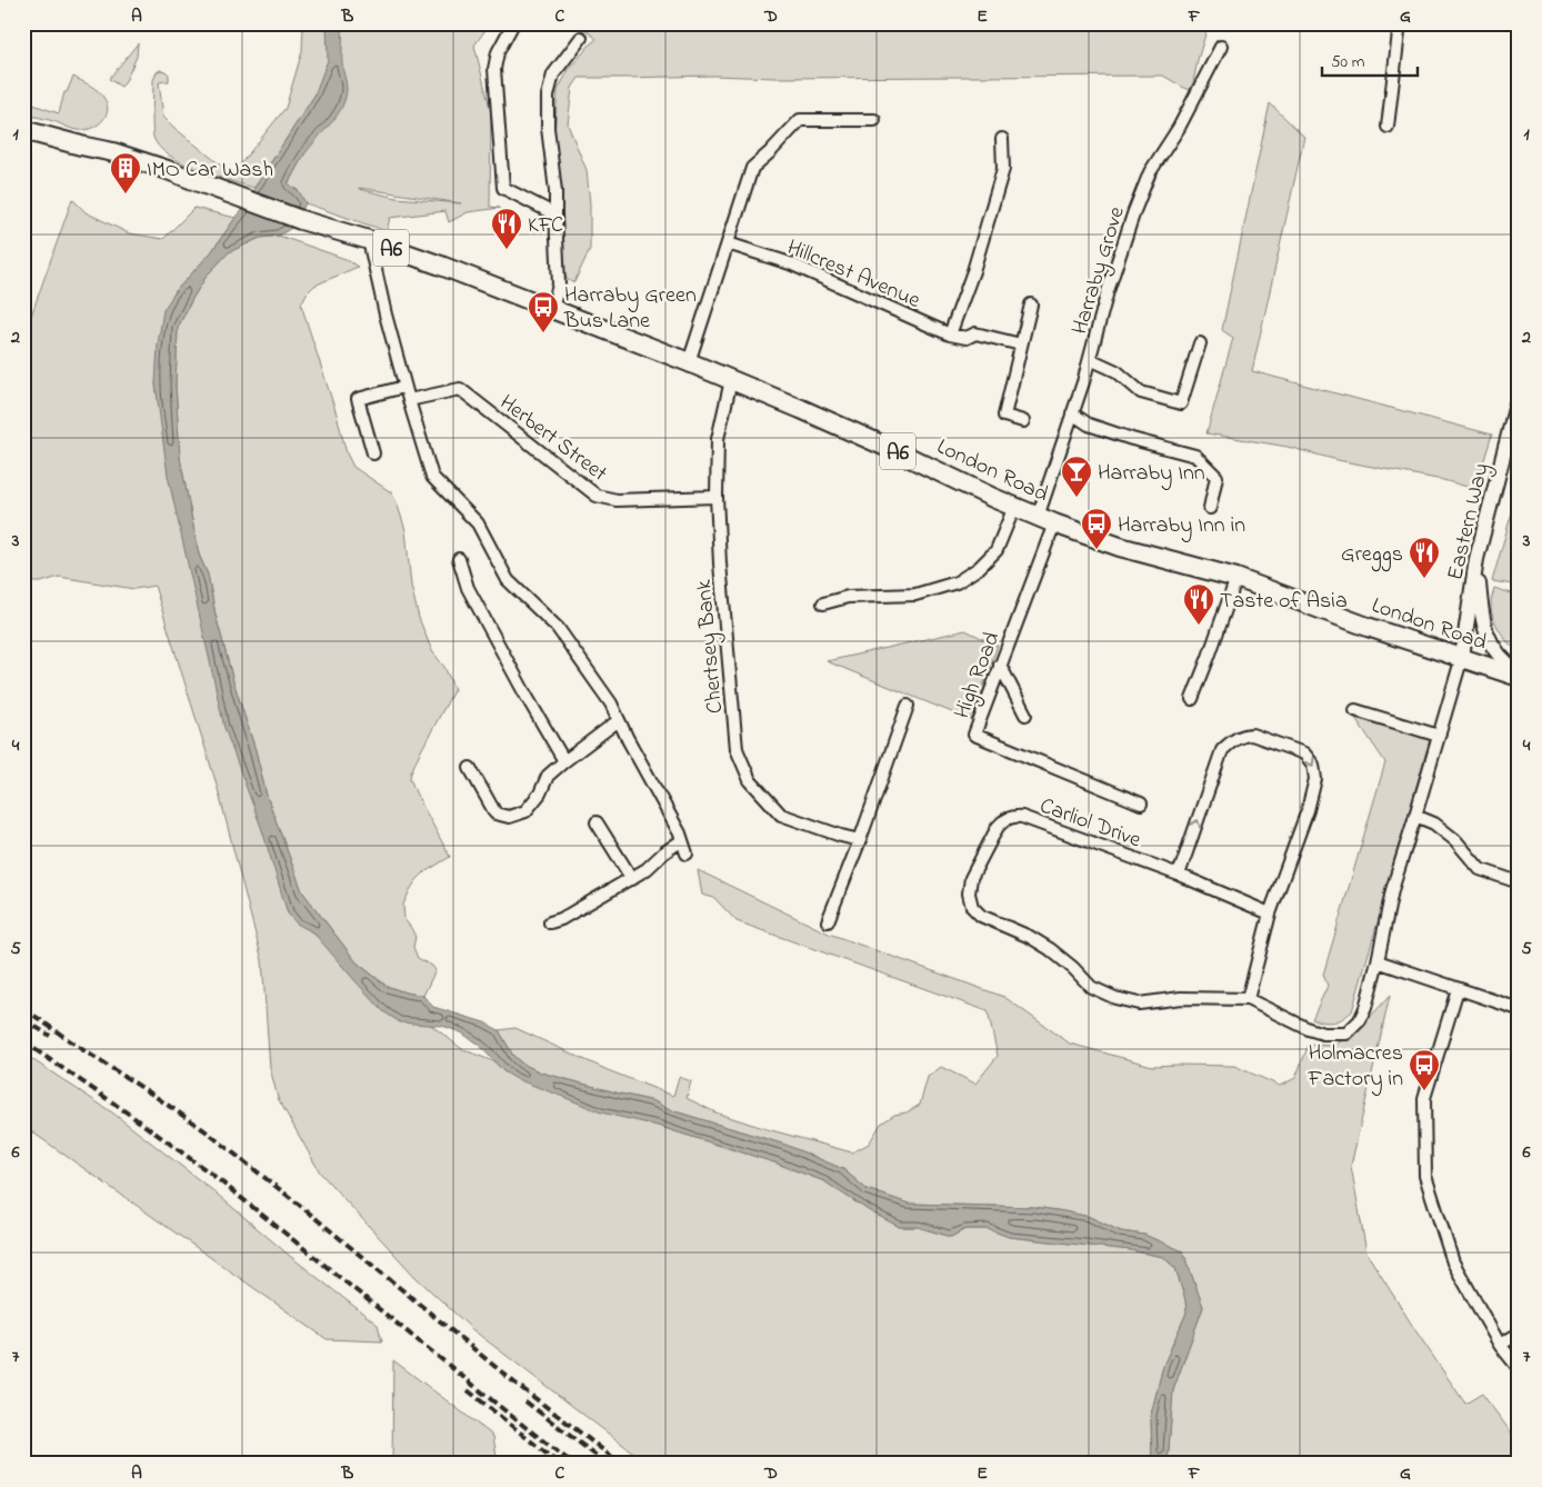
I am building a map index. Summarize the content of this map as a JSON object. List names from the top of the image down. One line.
{"streets":{"main road":["A6","London Road"],"street":["Harraby Grove","Hillcrest Avenue","Herbert Street","Eastern Way","Chertsey Bank","High Road","Carliol Drive"]},"crossings":[["Harraby Grove","London Road"],["Harraby Grove","High Road"],["Herbert Street","Chertsey Bank"],["London Road","Eastern Way"],["London Road","Chertsey Bank"],["London Road","High Road"],["London Road","Carliol Drive"],["Eastern Way","Carliol Drive"]],"places":{"building":["IMO Car Wash"],"restaurant":["KFC","Greggs","Taste of Asia"],"bus stop":["Harraby Green Bus Lane","Harraby Inn in","Holmacres Factory in"],"bar":["Harraby Inn"]},"scale_bar":"50 m","grid":{"columns":["A","B","C","D","E","F","G"],"rows":["1","2","3","4","5","6","7"]}}
